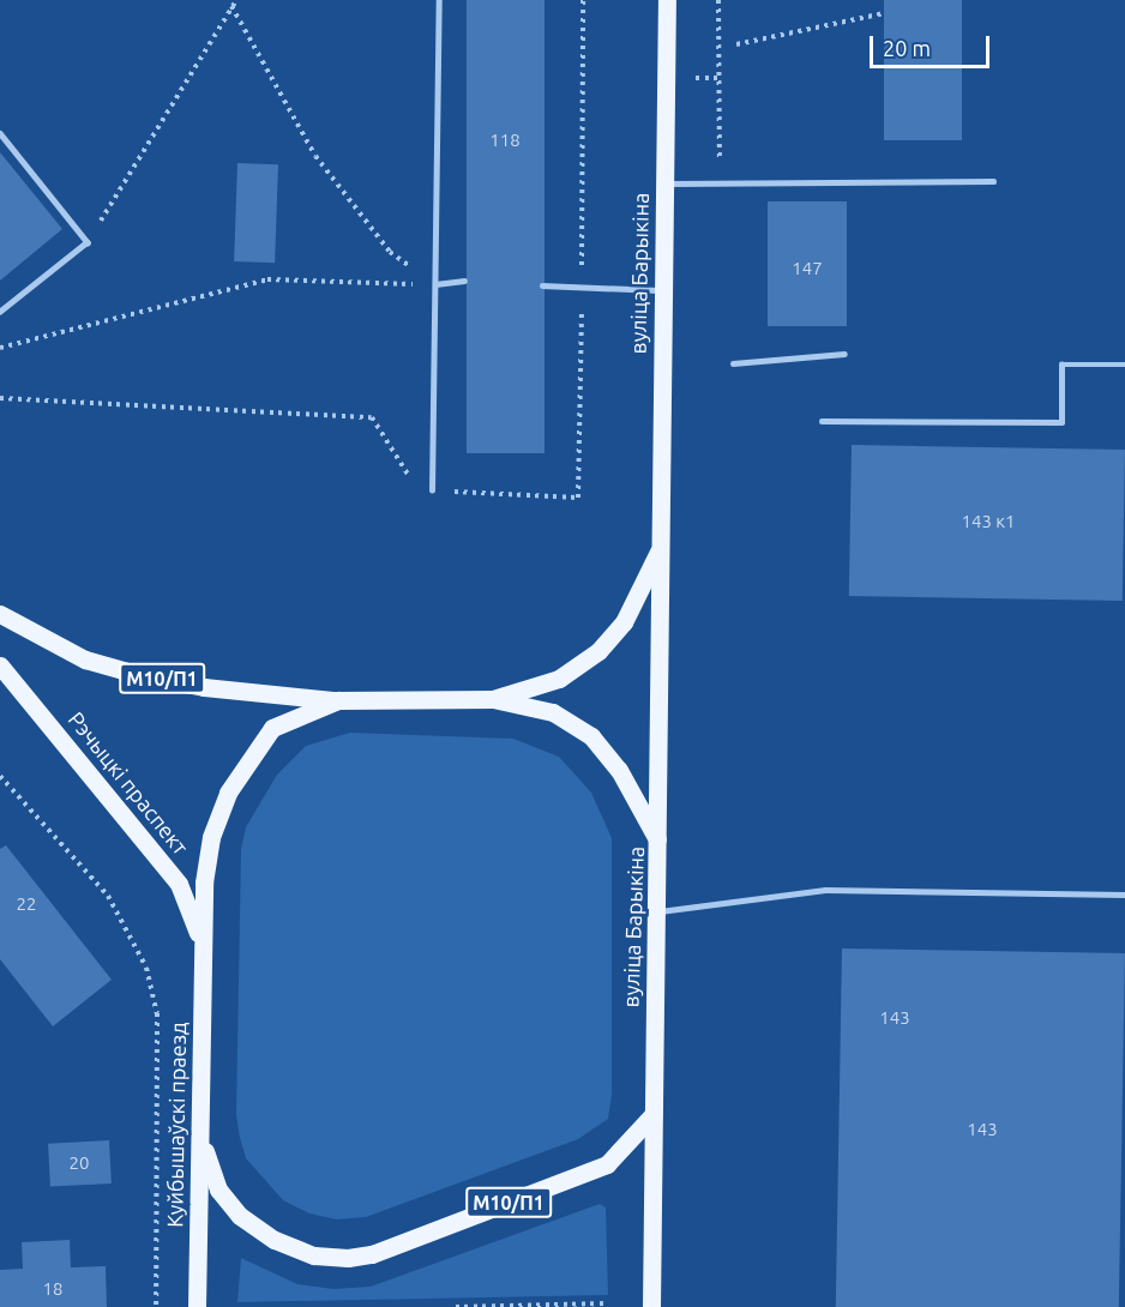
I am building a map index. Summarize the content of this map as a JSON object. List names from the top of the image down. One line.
{"streets":{"main road":["вуліца Барыкіна","М10/П1","Рэчыцкі праспект","Куйбышаўскі праезд"]},"crossings":[["вуліца Барыкіна","М10/П1"],["М10/П1","Рэчыцкі праспект"],["М10/П1","Куйбышаўскі праезд"],["Рэчыцкі праспект","Куйбышаўскі праезд"]],"house_numbers":["118","147","143 к1","22","143","143","20","18"],"scale_bar":"20 m"}
